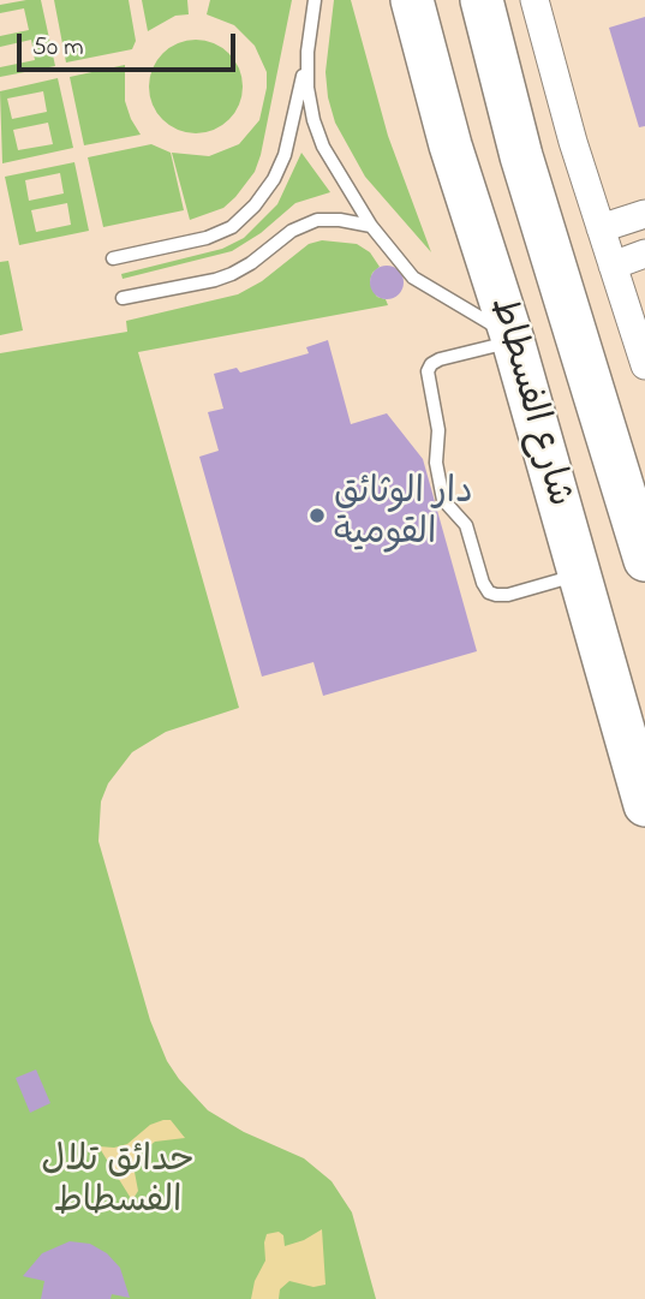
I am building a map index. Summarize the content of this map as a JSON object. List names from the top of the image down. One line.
{"streets":{"main road":["شارع الفسطاط"]},"parks":["حدائق تلال الفسطاط"],"places":["دار الوثائق القومية"],"scale_bar":"50 m"}
